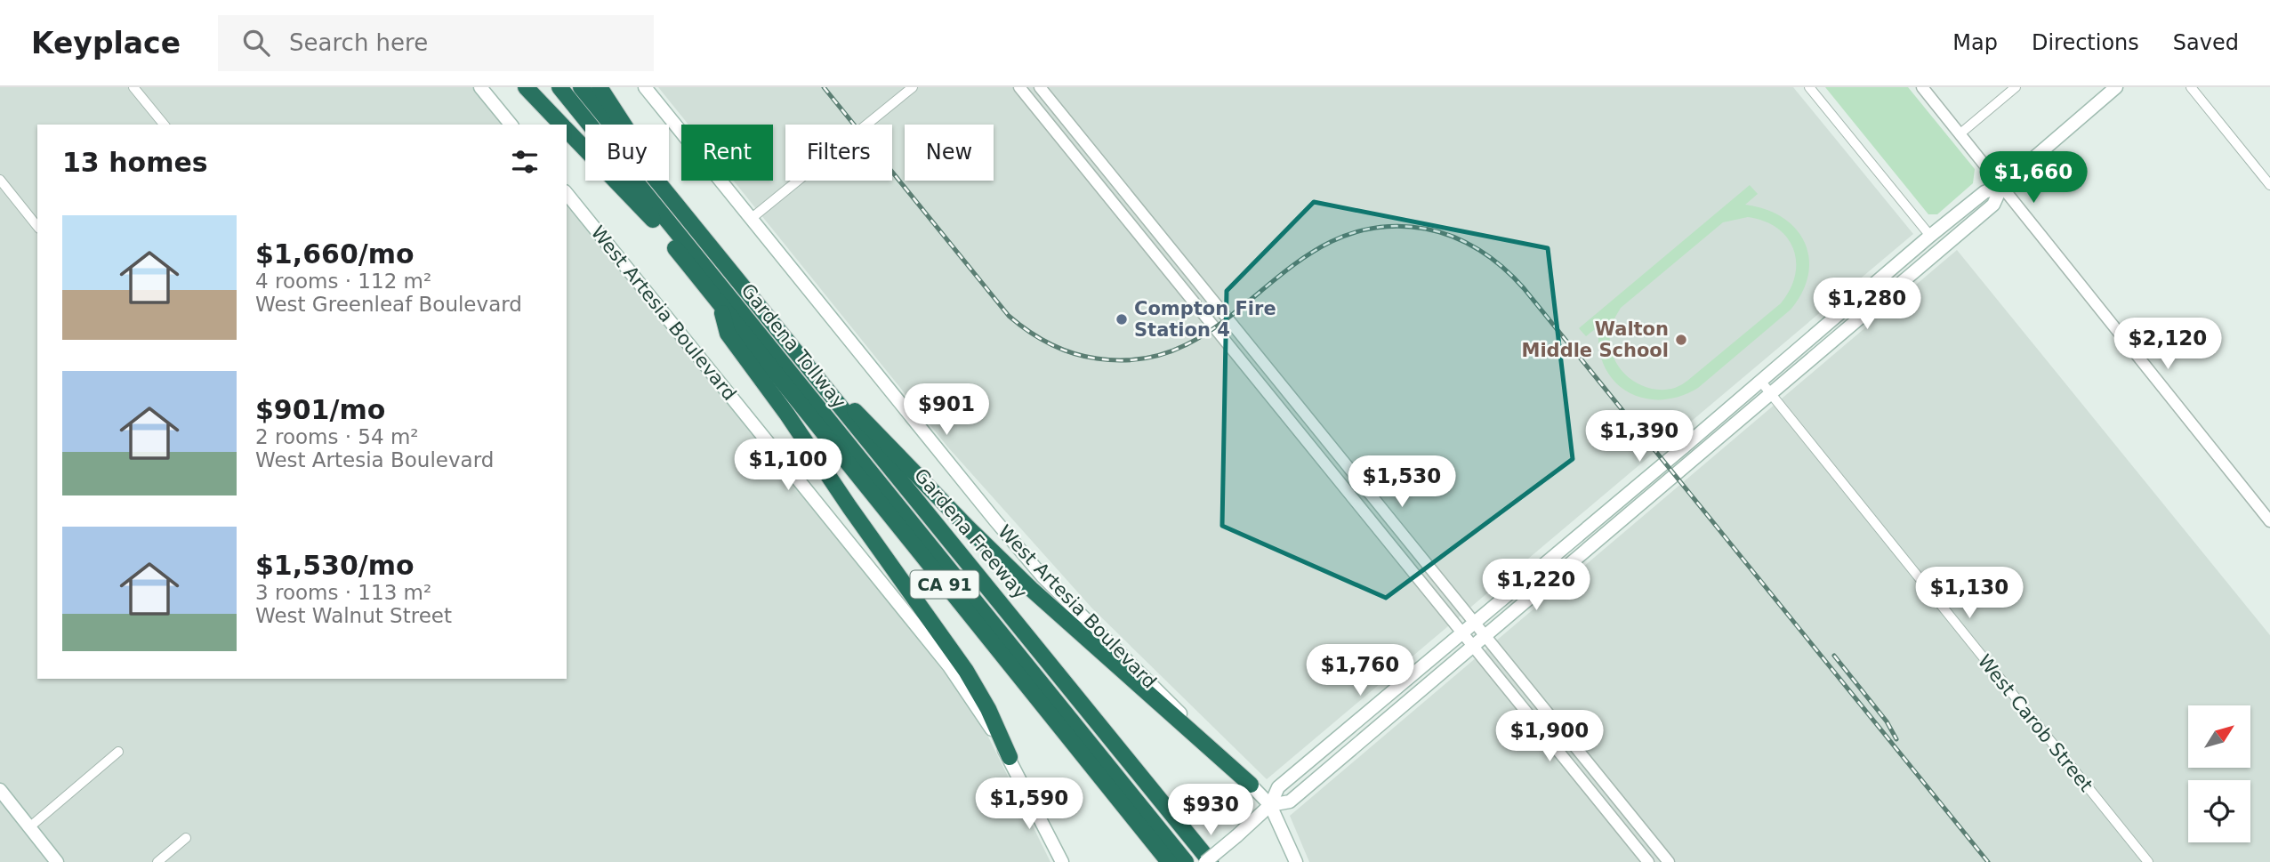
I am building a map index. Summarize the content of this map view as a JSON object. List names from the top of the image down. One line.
{"streets":{"highway":["Gardena Tollway","Gardena Freeway","CA 91"],"main road":["West Artesia Boulevard"],"street":["West Carob Street"]},"places":["Compton Fire Station 4","Walton Middle School"],"north":"top right","page":{"header":"Keyplace","search":"Search here","nav":["Map","Directions","Saved"],"chip":["Buy","Rent","Filters","New"],"heading":"13 homes","price":["$1,660","$1,280","$2,120","$901","$1,390","$1,100","$1,530","$1,220","$1,130","$1,760","$1,900","$1,590","$930"],"list":[{"name":"$1,660/mo","note":"4 rooms · 112 m² · West Greenleaf Boulevard"},{"name":"$901/mo","note":"2 rooms · 54 m² · West Artesia Boulevard"},{"name":"$1,530/mo","note":"3 rooms · 113 m² · West Walnut Street"}]}}
